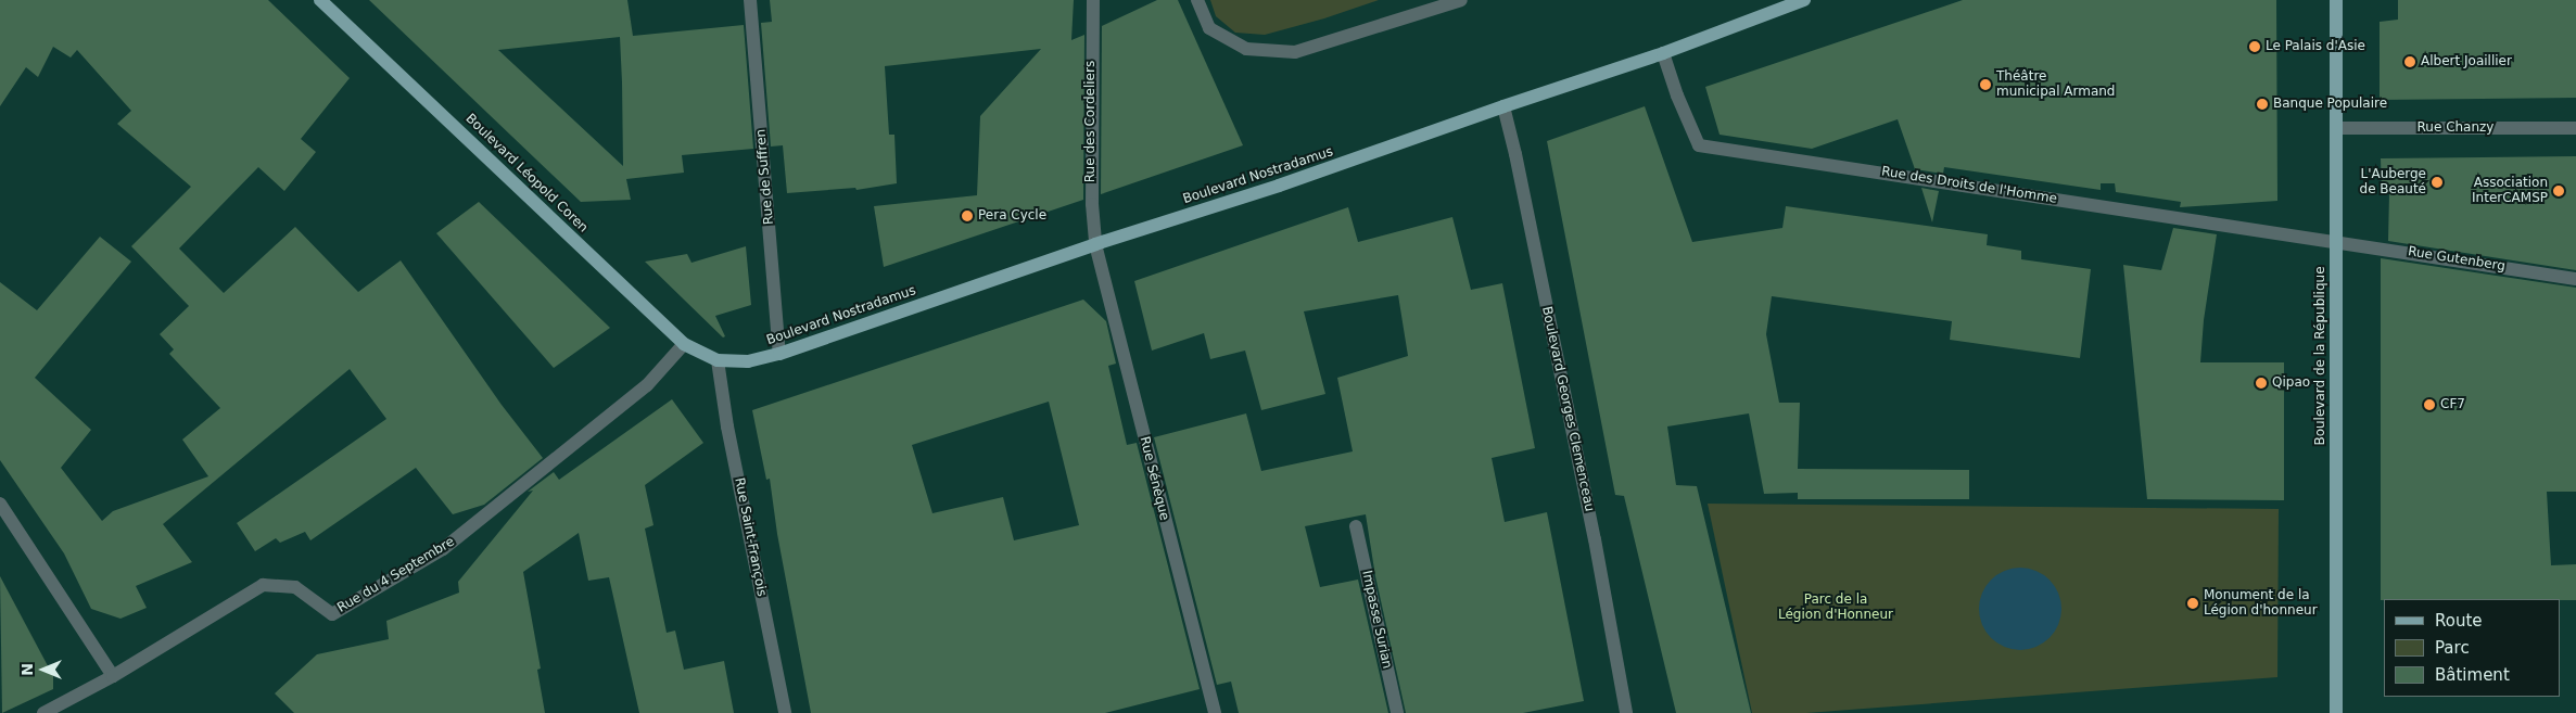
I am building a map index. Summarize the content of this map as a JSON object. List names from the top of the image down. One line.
{"streets":{"main road":["Boulevard Léopold Coren","Boulevard Nostradamus","Boulevard de la République"],"street":["Rue des Cordeliers","Rue Chanzy","Rue de Suffren","Rue des Droits de l'Homme","Rue Gutenberg","Boulevard Georges Clemenceau","Rue Sénèque","Rue Saint-François","Rue du 4 Septembre","Impasse Surian"]},"crossings":[["Rue des Cordeliers","Boulevard Nostradamus"],["Rue des Cordeliers","Rue Sénèque"],["Rue Chanzy","Boulevard de la République"],["Boulevard Léopold Coren","Boulevard Nostradamus"],["Boulevard Léopold Coren","Rue Saint-François"],["Boulevard Léopold Coren","Rue du 4 Septembre"],["Boulevard Nostradamus","Rue de Suffren"],["Boulevard Nostradamus","Rue des Droits de l'Homme"],["Boulevard Nostradamus","Boulevard Georges Clemenceau"],["Boulevard Nostradamus","Rue Sénèque"],["Boulevard Nostradamus","Rue Saint-François"],["Rue des Droits de l'Homme","Rue Gutenberg"],["Rue des Droits de l'Homme","Boulevard de la République"],["Rue Gutenberg","Boulevard de la République"]],"parks":["Parc de la Légion d'Honneur"],"places":["Le Palais d'Asie","Albert Joaillier","Théâtre municipal Armand","Banque Populaire","L'Auberge de Beauté","Association InterCAMSP","Pera Cycle","Qipao","CF7","Monument de la Légion d'honneur"],"legend":["Route","Parc","Bâtiment"],"north":"left"}
